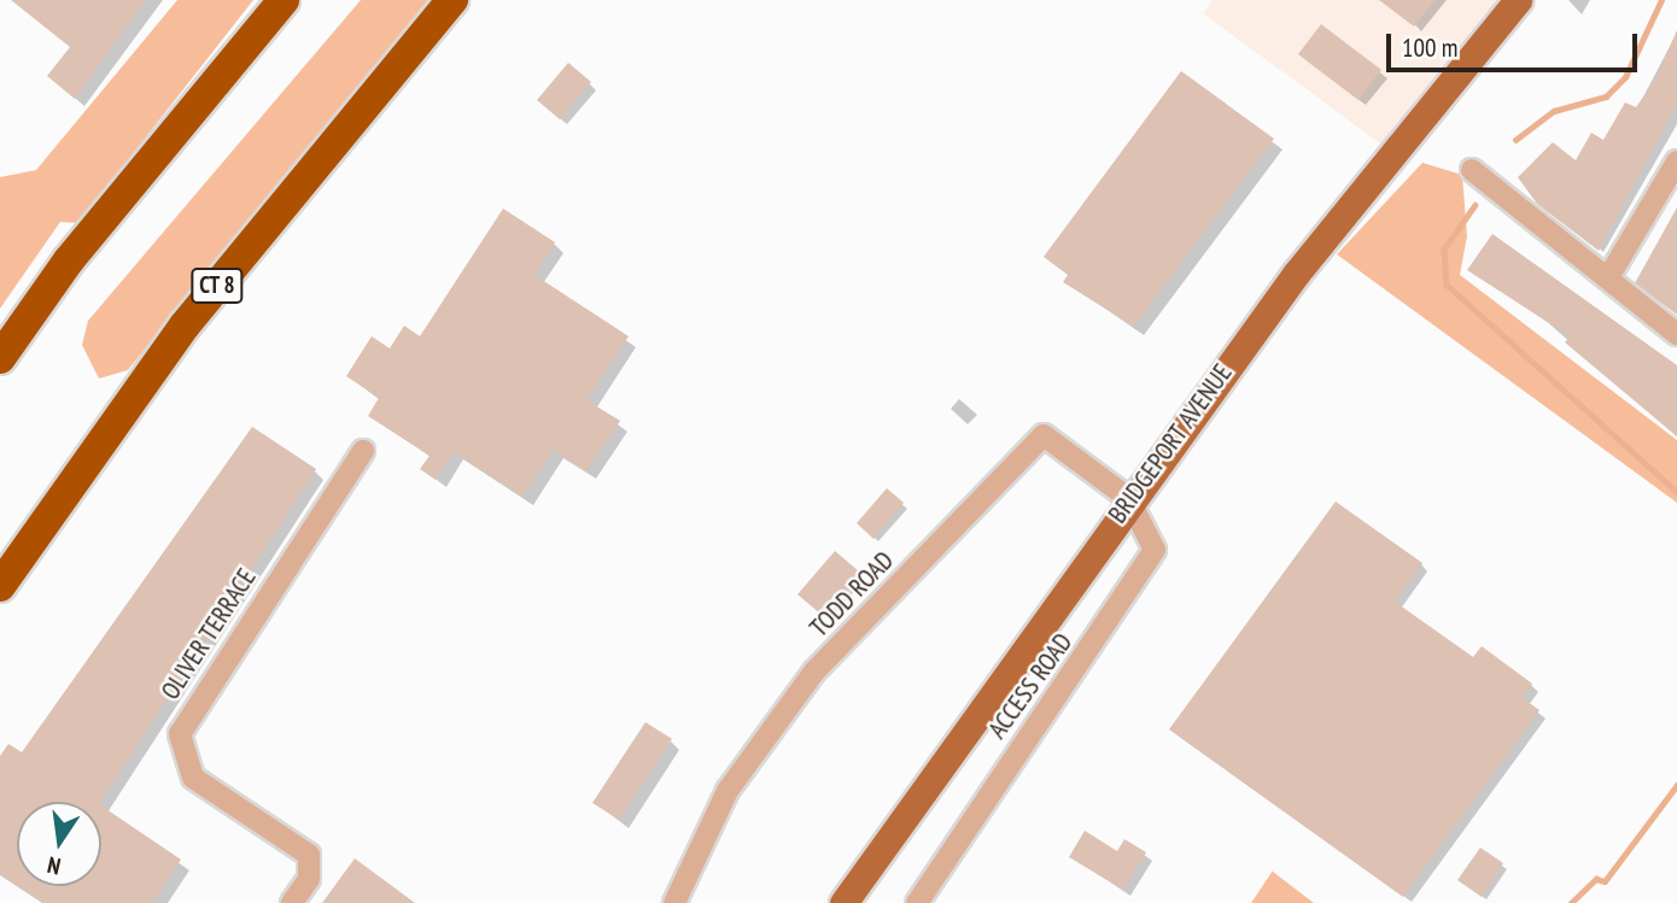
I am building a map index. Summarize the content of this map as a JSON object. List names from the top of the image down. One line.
{"streets":{"highway":["CT 8"],"main road":["BRIDGEPORT AVENUE"],"street":["TODD ROAD","OLIVER TERRACE","ACCESS ROAD"]},"crossings":[["BRIDGEPORT AVENUE","TODD ROAD"],["BRIDGEPORT AVENUE","ACCESS ROAD"],["TODD ROAD","ACCESS ROAD"]],"scale_bar":"100 m","north":"bottom"}
